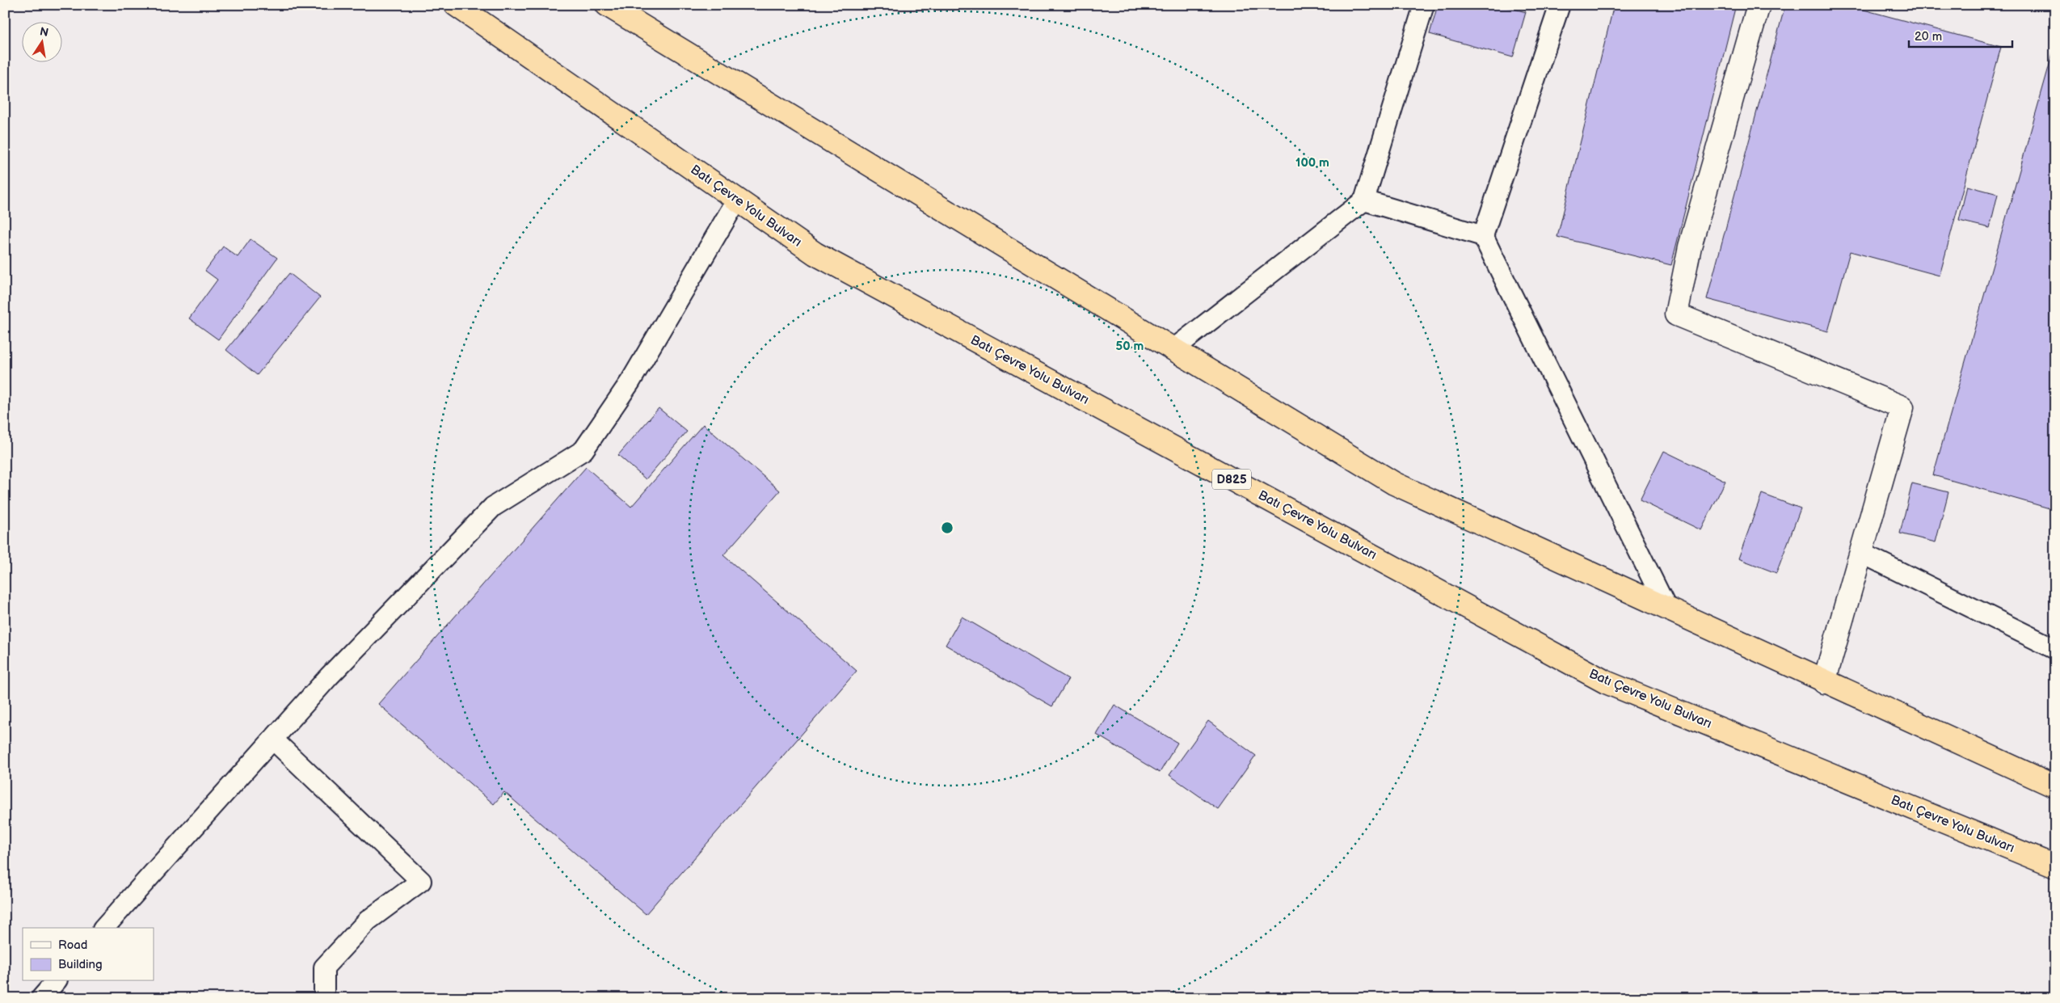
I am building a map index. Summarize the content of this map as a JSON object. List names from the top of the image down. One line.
{"streets":{"highway":["Batı Çevre Yolu Bulvarı","D825"]},"legend":["Road","Building"],"scale_bar":"20 m","north":"top","rings":["100 m","50 m"]}
